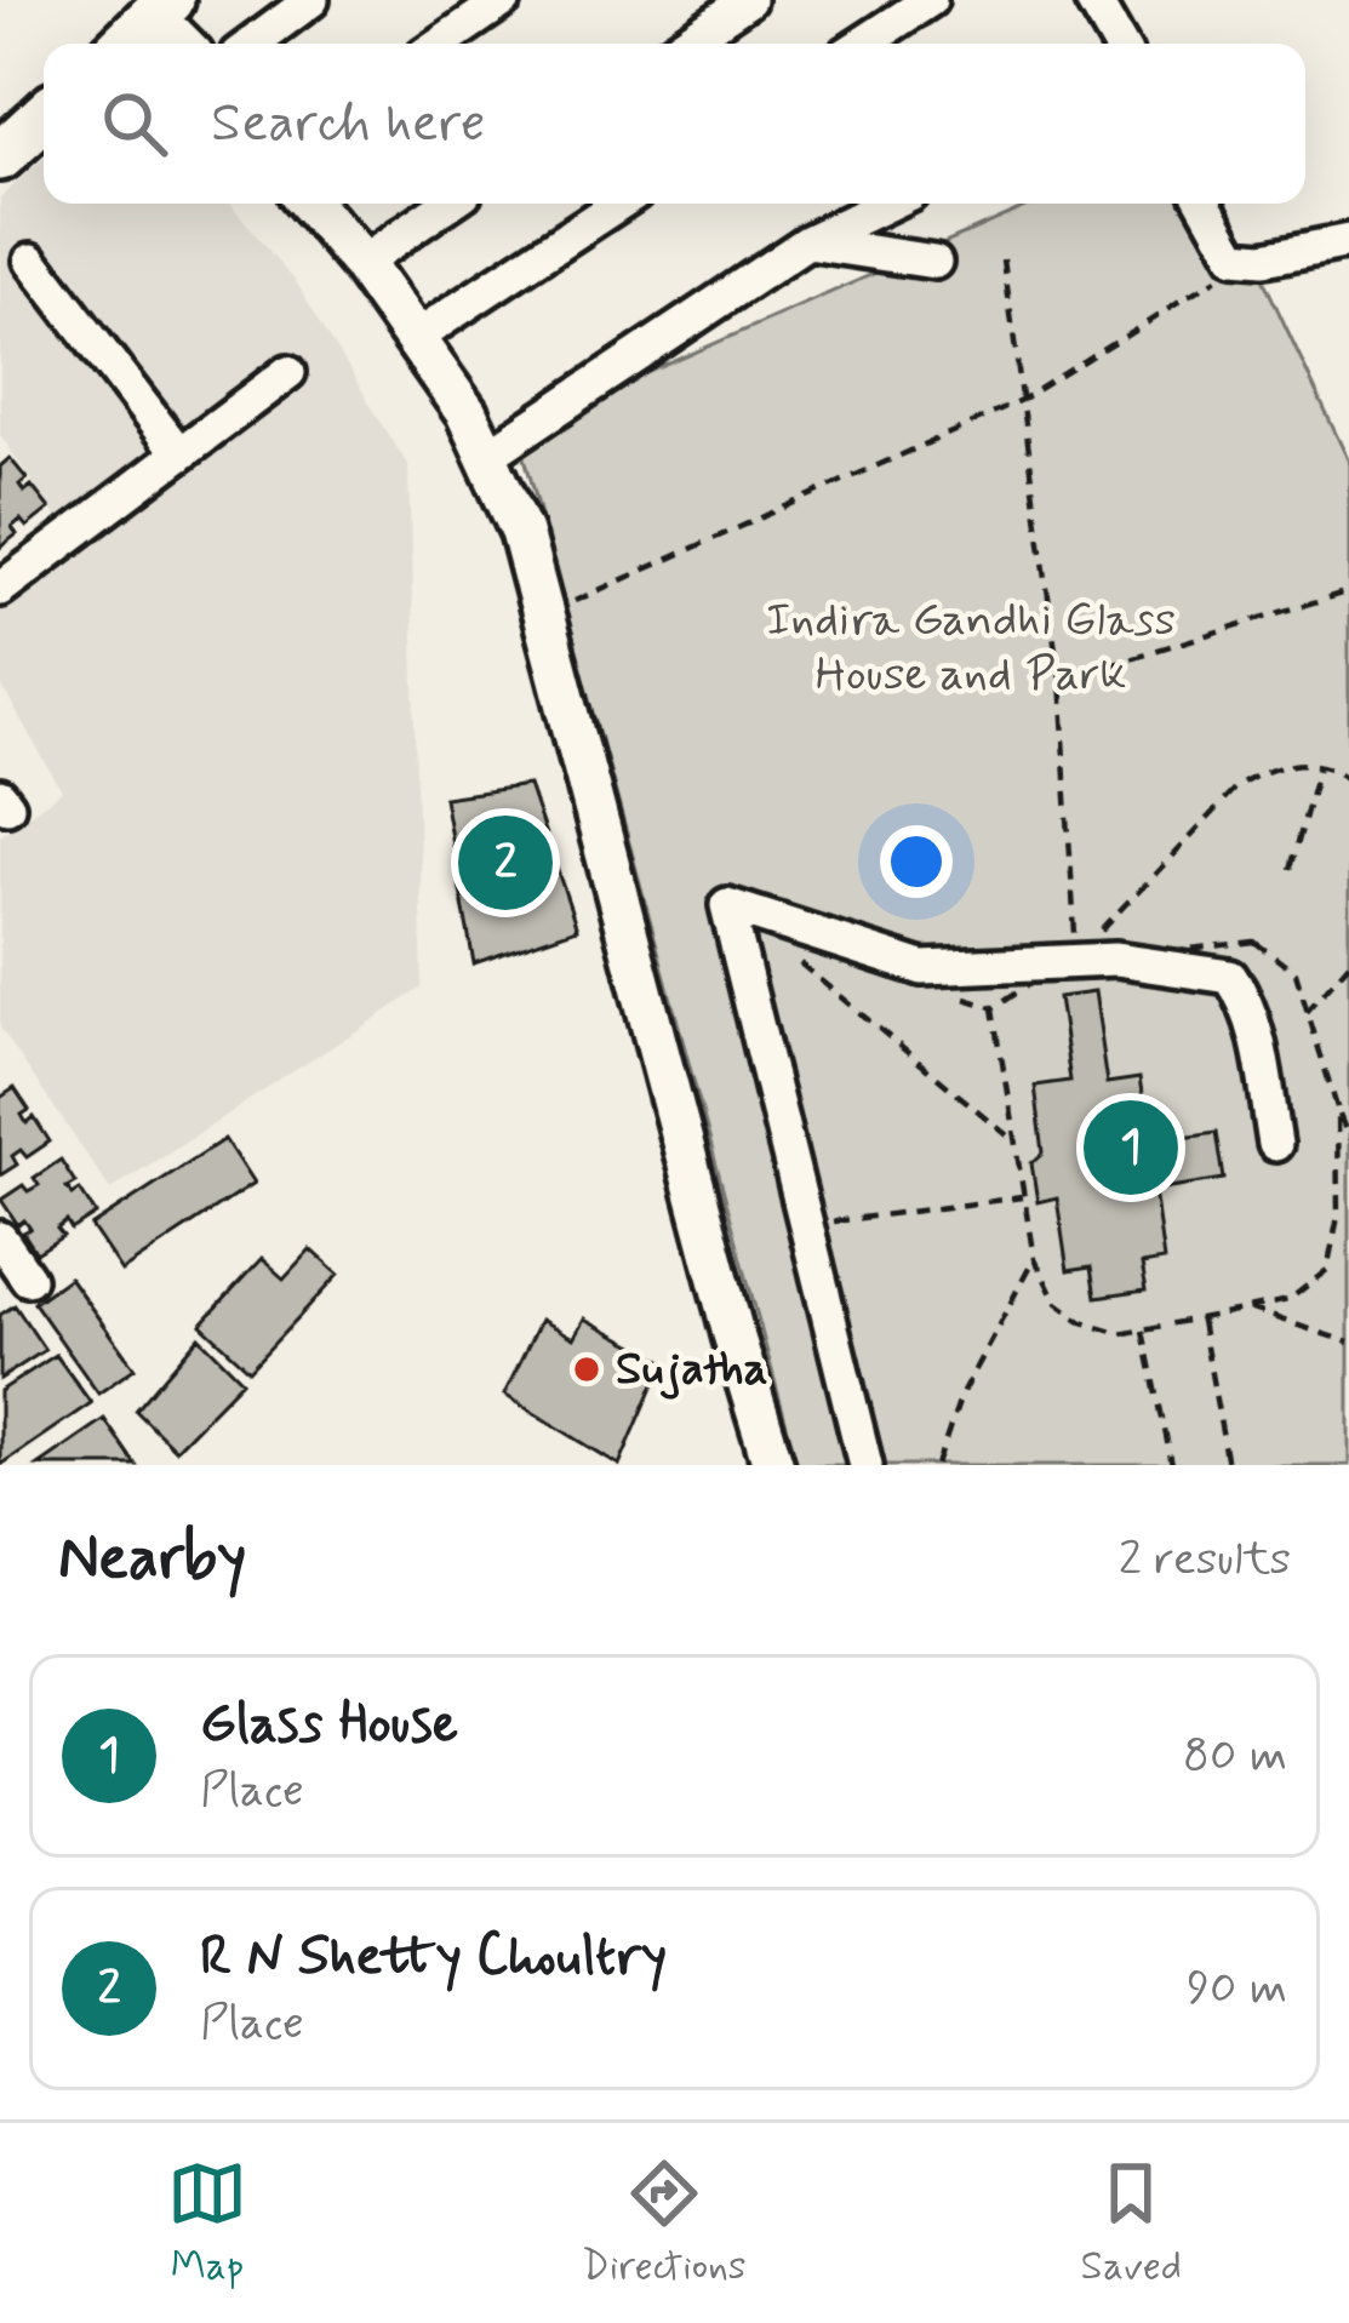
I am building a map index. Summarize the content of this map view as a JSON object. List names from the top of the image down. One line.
{"parks":["Indira Gandhi Glass House and Park"],"places":["Sujatha"],"page":{"search":"Search here","pins":["2","1"],"heading":["Nearby","2 results"],"list":[{"mark":"1","name":"Glass House","note":"Place","value":"80 m"},{"mark":"2","name":"R N Shetty Choultry","note":"Place","value":"90 m"}],"nav":["Map","Directions","Saved"]}}
